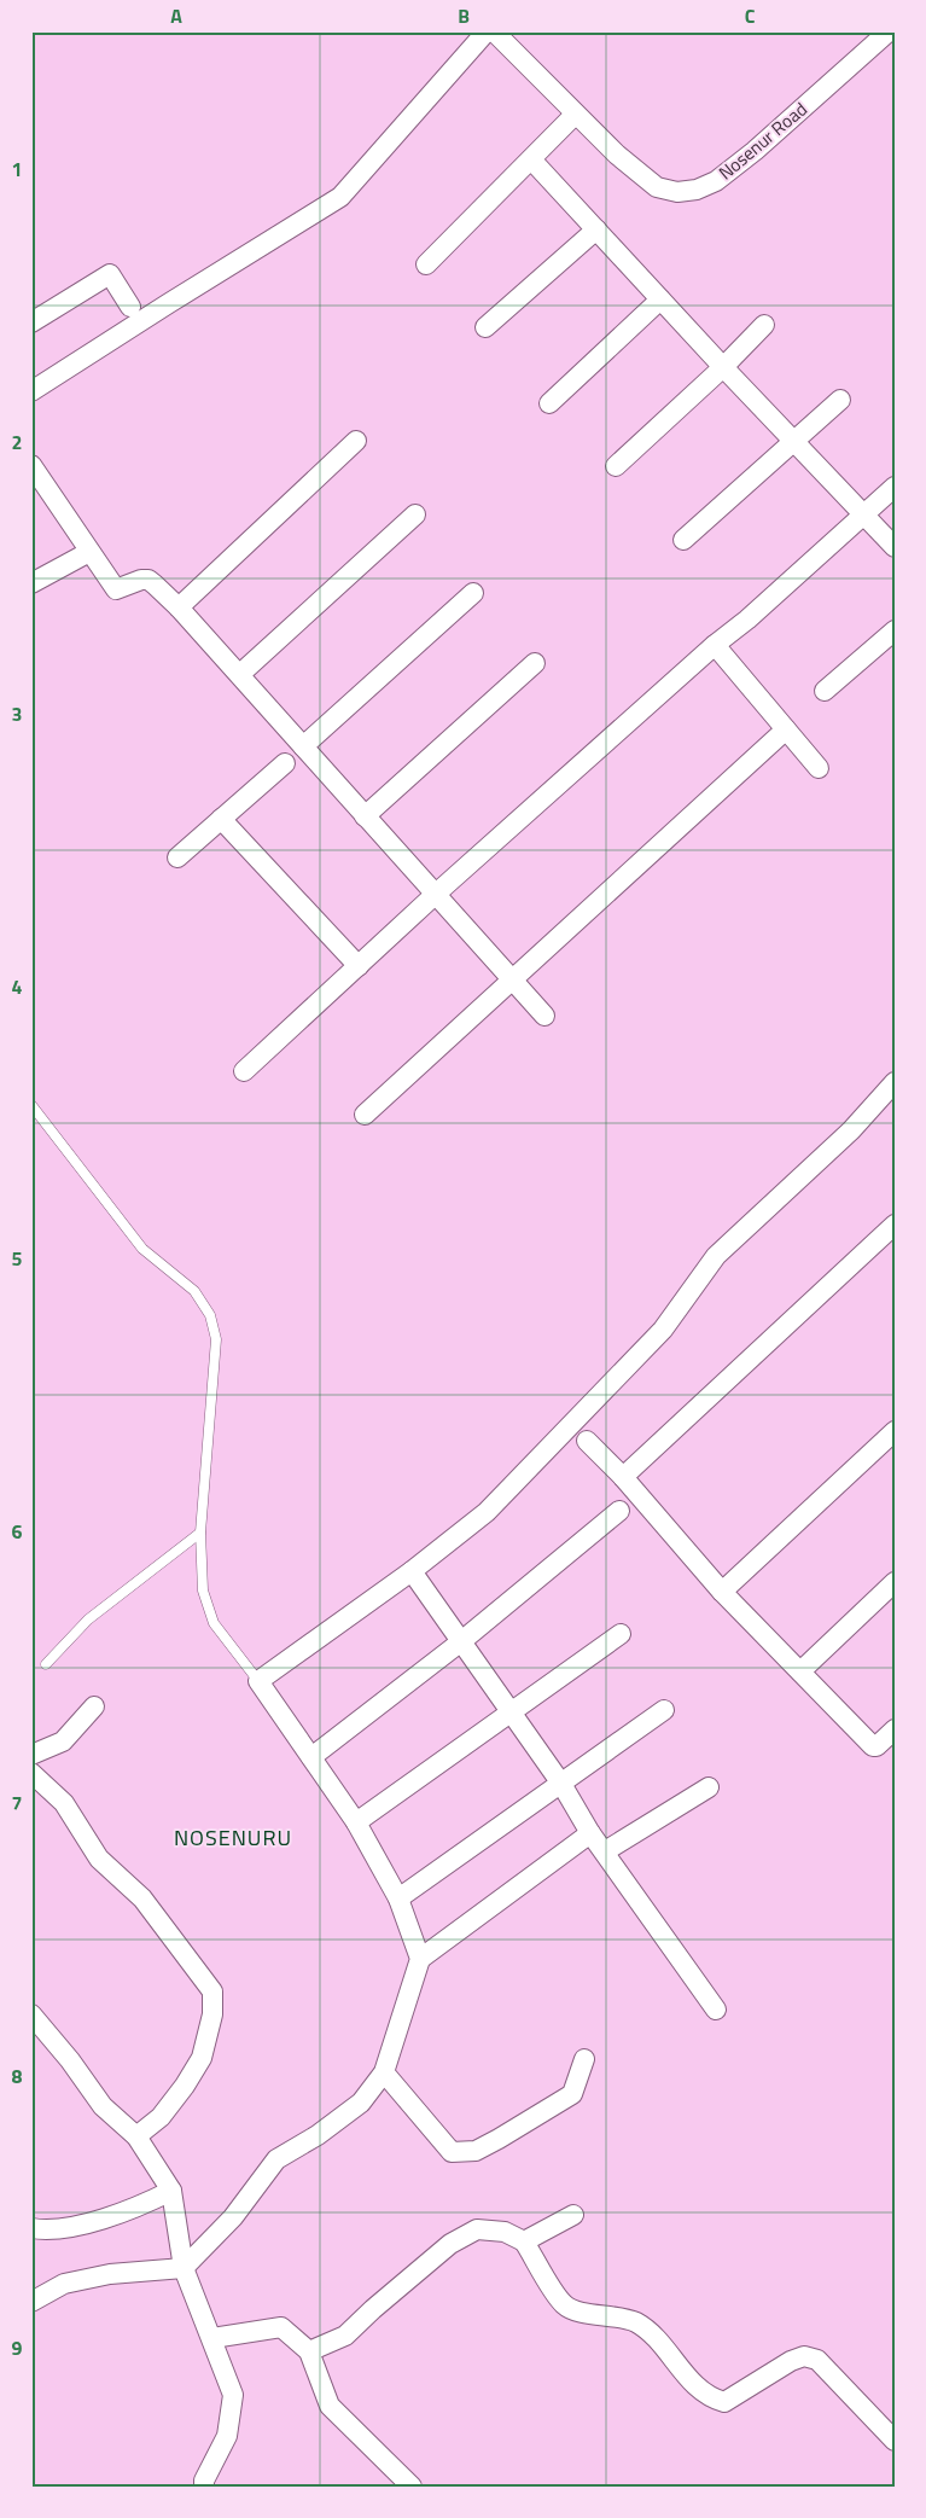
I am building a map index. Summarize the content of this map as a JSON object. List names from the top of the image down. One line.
{"streets":{"street":["Nosenur Road"]},"districts":["NOSENURU"],"grid":{"columns":["A","B","C"],"rows":["1","2","3","4","5","6","7","8","9"]}}
